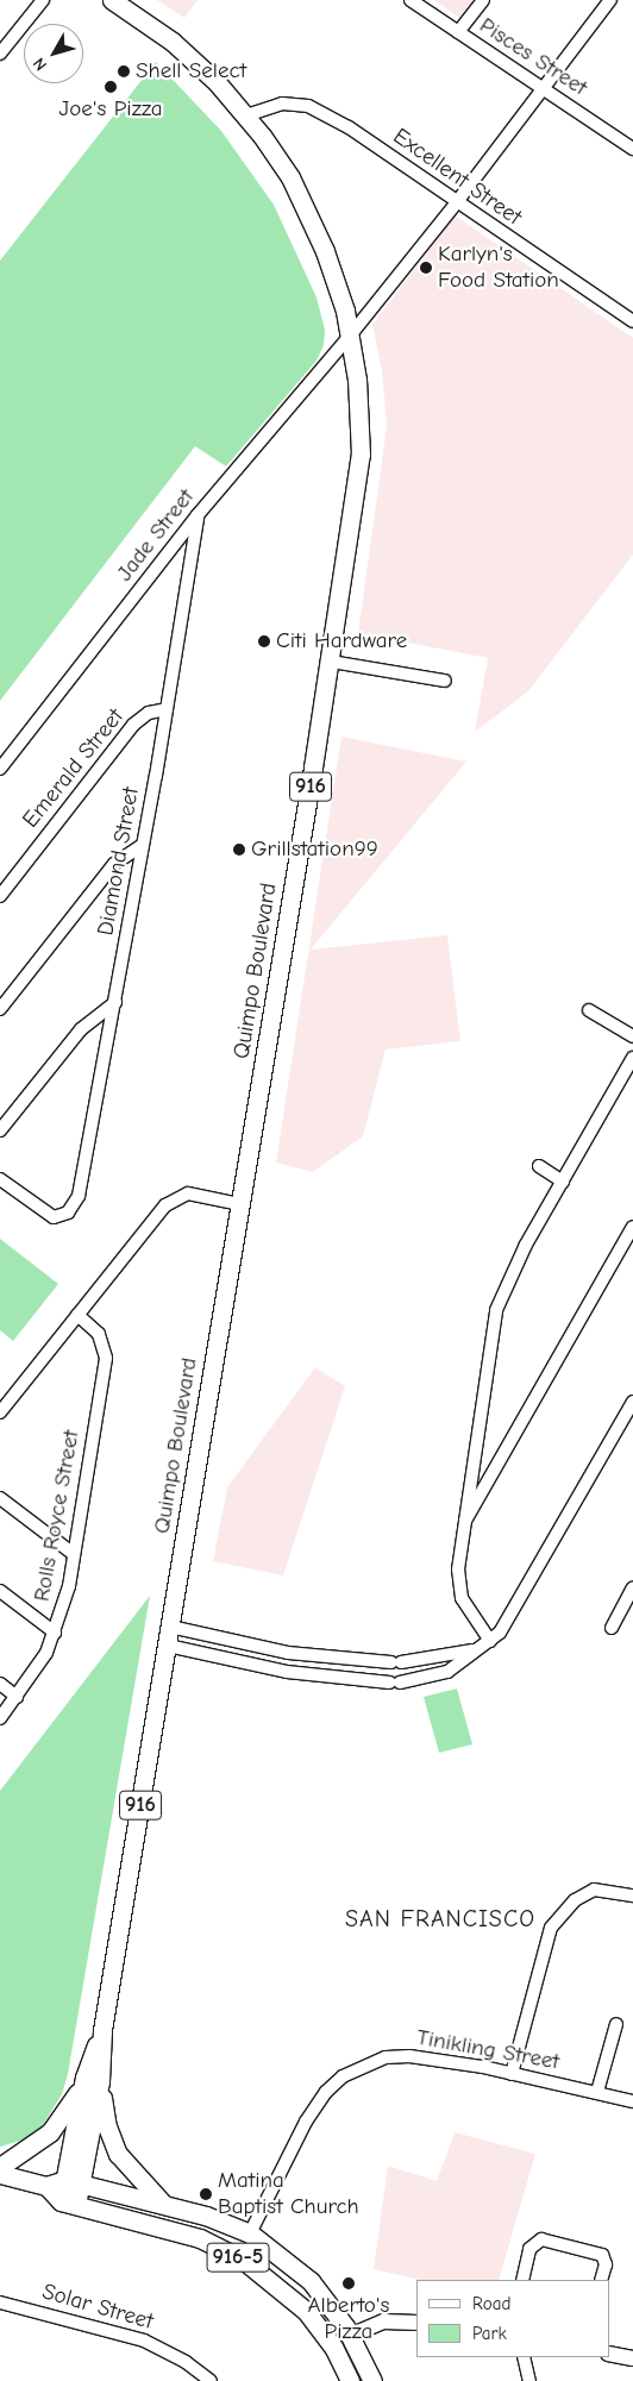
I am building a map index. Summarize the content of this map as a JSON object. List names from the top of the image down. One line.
{"streets":{"main road":["916","Quimpo Boulevard","916-5"],"street":["Pisces Street","Excellent Street","Jade Street","Emerald Street","Diamond Street","Rolls Royce Street","Tinikling Street","Solar Street"]},"crossings":[["Pisces Street","Jade Street"],["Excellent Street","Jade Street"],["Excellent Street","Quimpo Boulevard"],["Jade Street","Diamond Street"],["Jade Street","Quimpo Boulevard"],["Emerald Street","Diamond Street"],["Quimpo Boulevard","916-5"],["Tinikling Street","916-5"]],"districts":["SAN FRANCISCO"],"places":["Shell Select","Joe's Pizza","Karlyn's Food Station","Citi Hardware","Grillstation99","Matina Baptist Church","Alberto's Pizza"],"legend":["Road","Park"],"north":"bottom left"}
